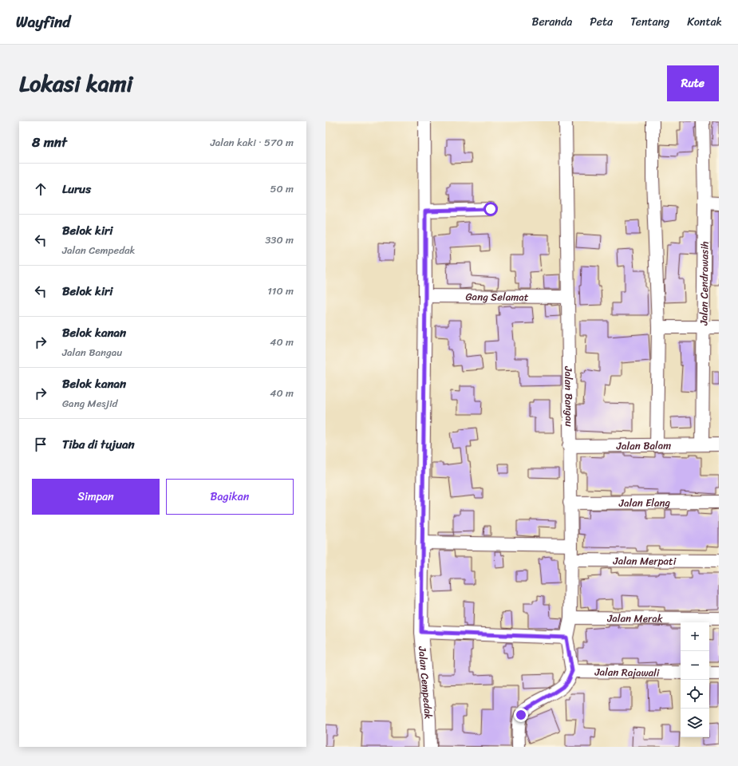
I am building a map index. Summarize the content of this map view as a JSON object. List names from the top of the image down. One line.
{"streets":{"street":["Jalan Cendrawasih","Gang Selamat","Jalan Bangau","Jalan Balam","Jalan Elang","Jalan Merpati","Jalan Merak","Jalan Rajawali","Jalan Cempedak"]},"crossings":[["Jalan Cendrawasih","Jalan Balam"],["Gang Selamat","Jalan Bangau"],["Gang Selamat","Jalan Cempedak"],["Jalan Bangau","Jalan Balam"],["Jalan Bangau","Jalan Elang"],["Jalan Bangau","Jalan Merpati"],["Jalan Bangau","Jalan Merak"],["Jalan Bangau","Jalan Rajawali"]],"page":{"header":"Wayfind","nav":["Beranda","Peta","Tentang","Kontak"],"title":"Lokasi kami","buttons":["Rute",["Simpan","Bagikan"]],"heading":["8 mnt","Jalan kaki · 570 m"],"list":[["Lurus","50 m"],["Belok kiri","Jalan Cempedak","330 m"],["Belok kiri","110 m"],["Belok kanan","Jalan Bangau","40 m"],["Belok kanan","Gang Mesjid","40 m"],"Tiba di tujuan"],"map_buttons":["+","−"]}}
